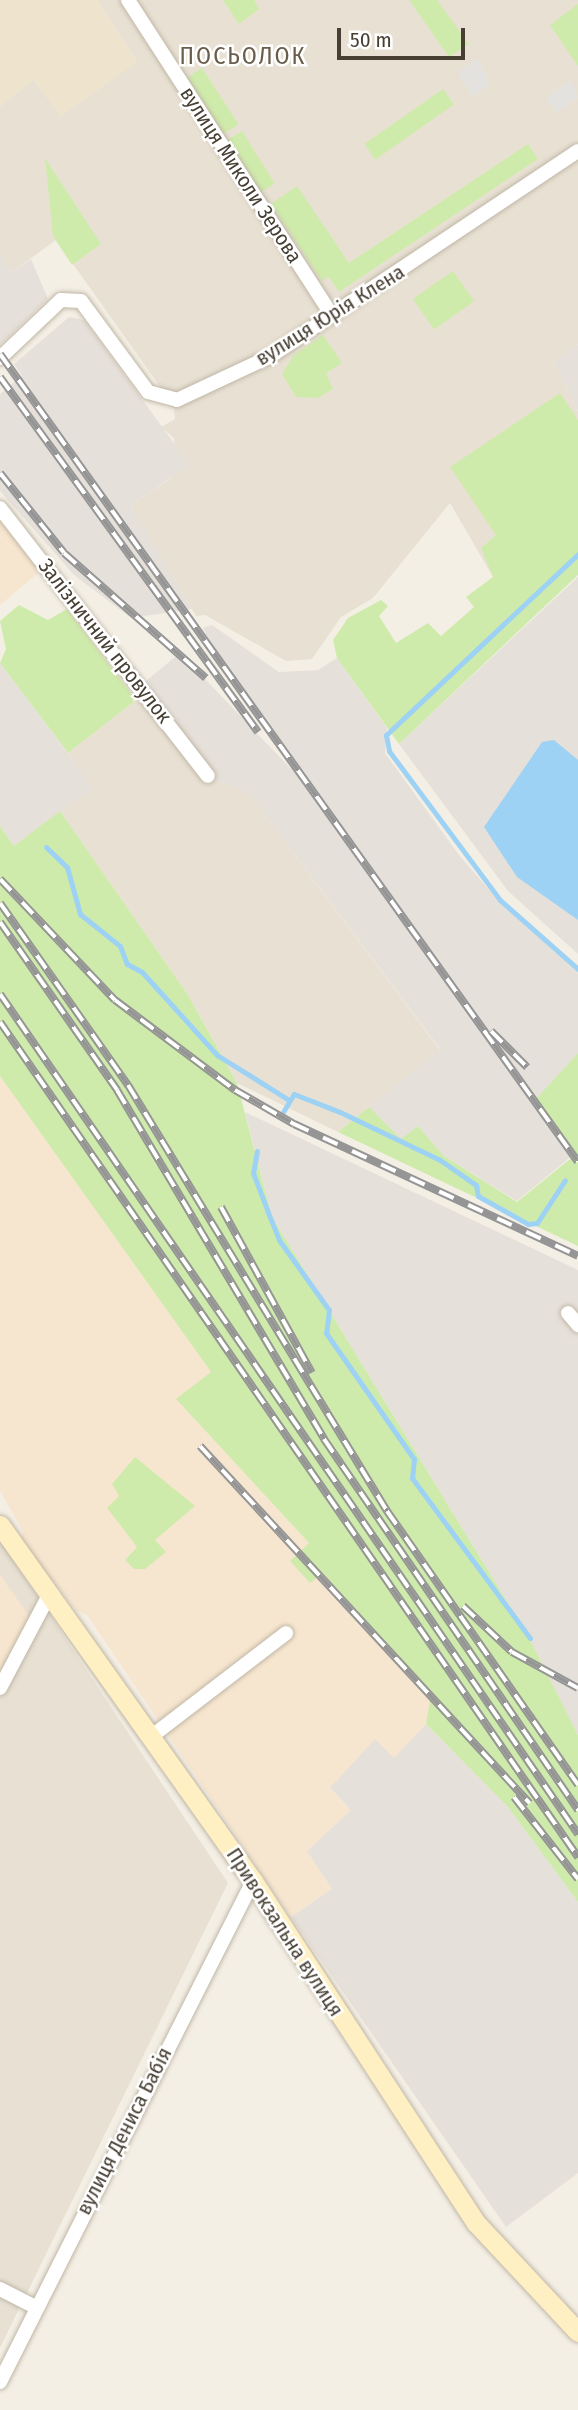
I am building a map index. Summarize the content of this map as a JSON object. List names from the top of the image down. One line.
{"streets":{"main road":["Привокзальна вулиця"],"street":["вулиця Миколи Зерова","вулиця Юрія Клена","Залізничний провулок","вулиця Дениса Бабія"]},"crossings":[["вулиця Миколи Зерова","вулиця Юрія Клена"],["Привокзальна вулиця","вулиця Дениса Бабія"]],"districts":["ПОСЬОЛОК"],"scale_bar":"50 m"}
